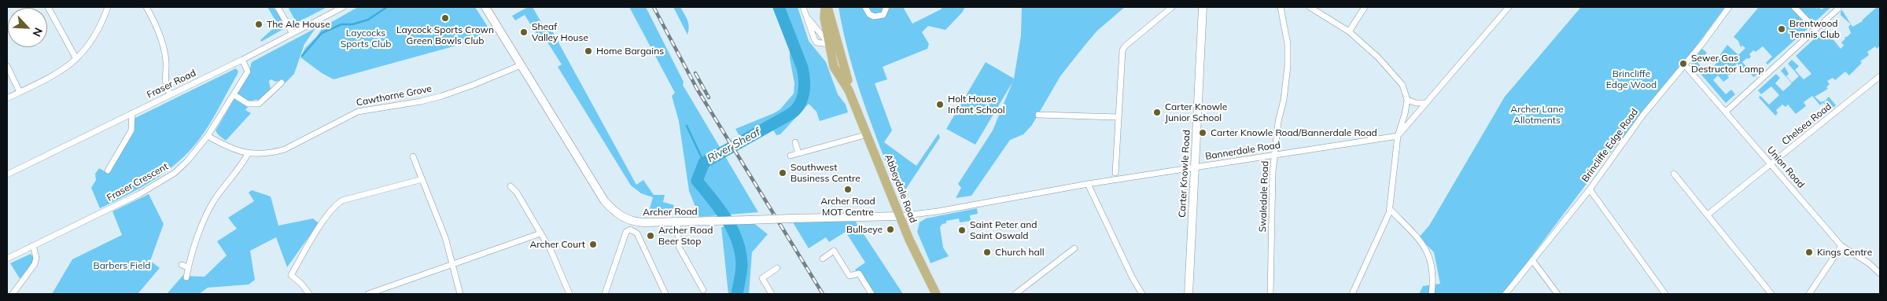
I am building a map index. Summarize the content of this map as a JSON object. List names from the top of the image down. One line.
{"streets":{"main road":["Abbeydale Road"],"street":["Fraser Road","Cawthorne Grove","Chelsea Road","Brincliffe Edge Road","Bannerdale Road","Union Road","Carter Knowle Road","Fraser Crescent","Swaledale Road","Archer Road"]},"crossings":[["Fraser Road","Fraser Crescent"],["Cawthorne Grove","Fraser Crescent"],["Cawthorne Grove","Archer Road"],["Chelsea Road","Union Road"],["Brincliffe Edge Road","Union Road"],["Bannerdale Road","Carter Knowle Road"],["Bannerdale Road","Abbeydale Road"],["Bannerdale Road","Swaledale Road"],["Bannerdale Road","Archer Road"],["Abbeydale Road","Archer Road"]],"water":["River Sheaf"],"parks":["Laycocks Sports Club","Brincliffe Edge Wood","Archer Lane Allotments","Barbers Field"],"places":["Laycock Sports Crown Green Bowls Club","The Ale House","Brentwood Tennis Club","Sheaf Valley House","Home Bargains","Sewer Gas Destructor Lamp","Holt House Infant School","Carter Knowle Junior School","Carter Knowle Road/Bannerdale Road","Southwest Business Centre","Archer Road MOT Centre","Bullseye","Saint Peter and Saint Oswald","Archer Road Beer Stop","Archer Court","Church hall","Kings Centre"],"north":"bottom right"}
